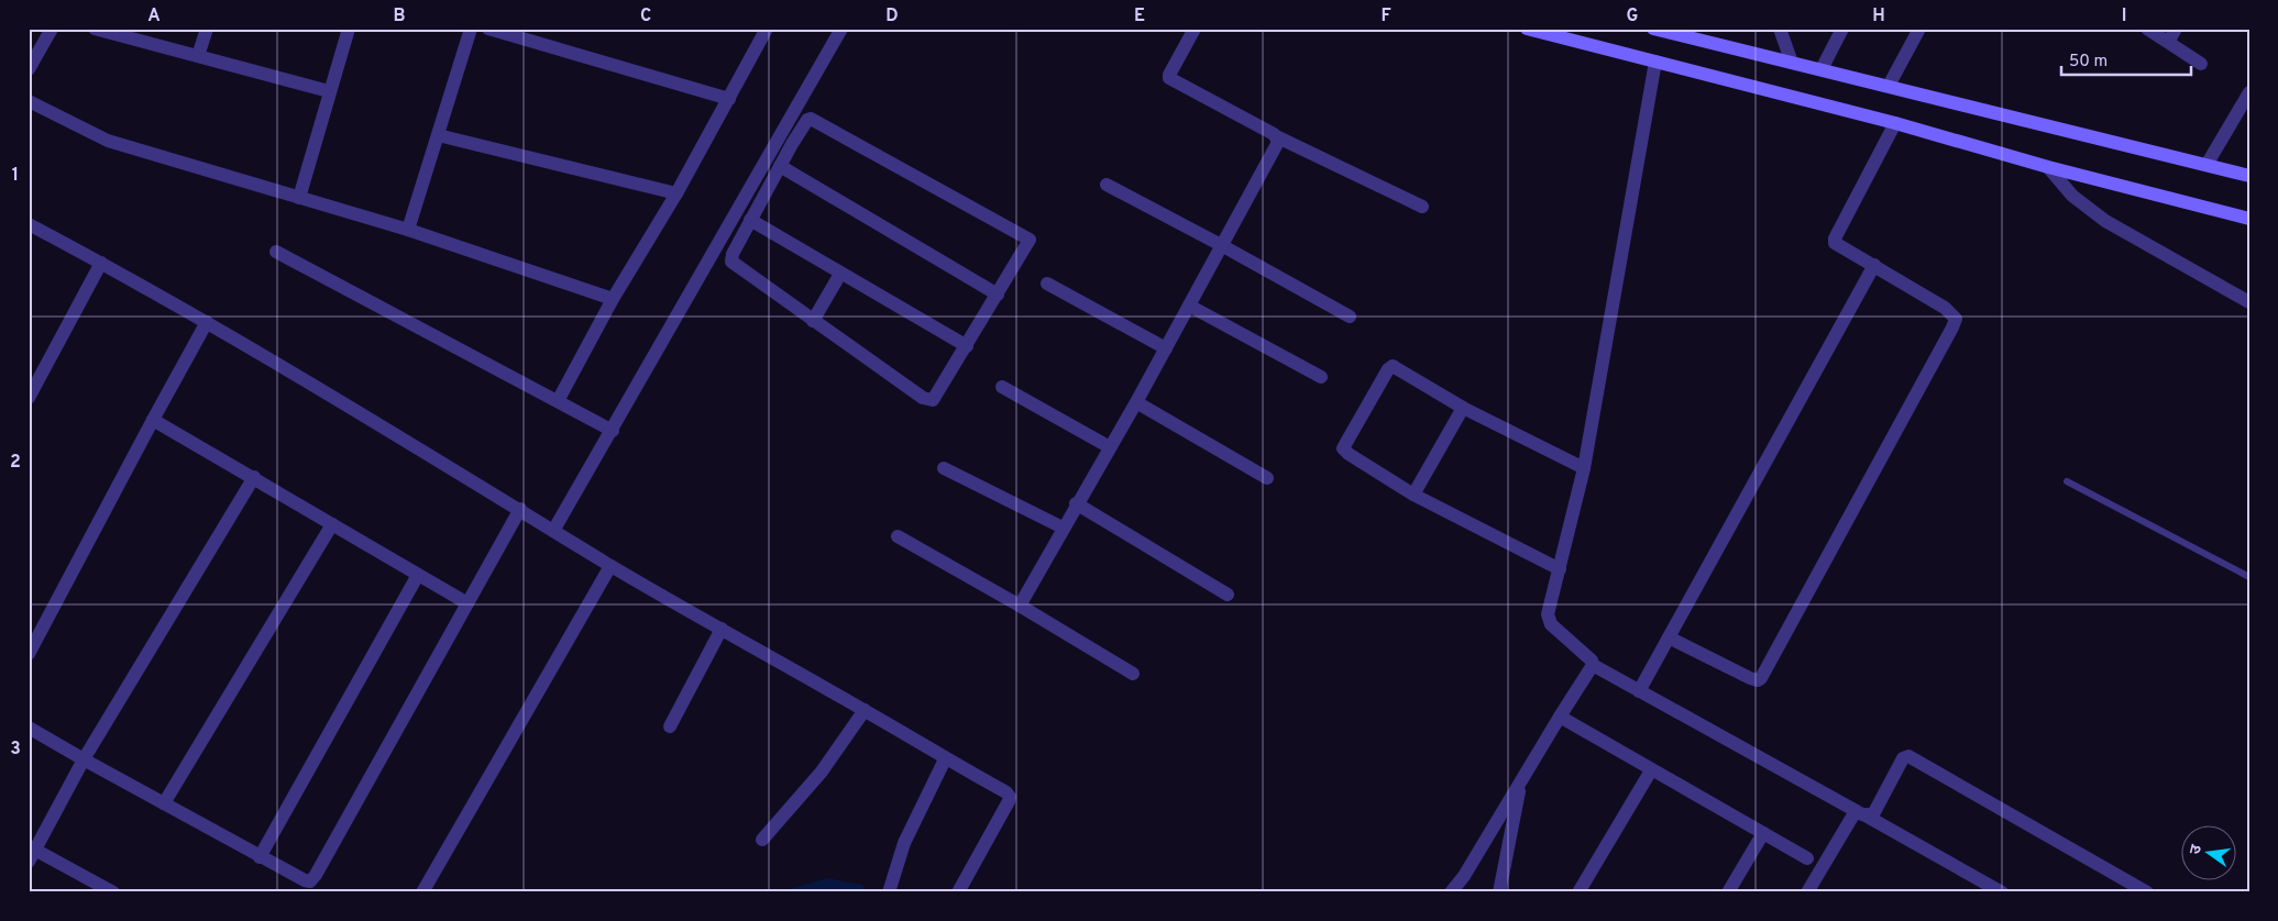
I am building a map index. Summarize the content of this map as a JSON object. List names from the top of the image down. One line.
{"scale_bar":"50 m","north":"left","grid":{"columns":["A","B","C","D","E","F","G","H","I"],"rows":["1","2","3"]}}
